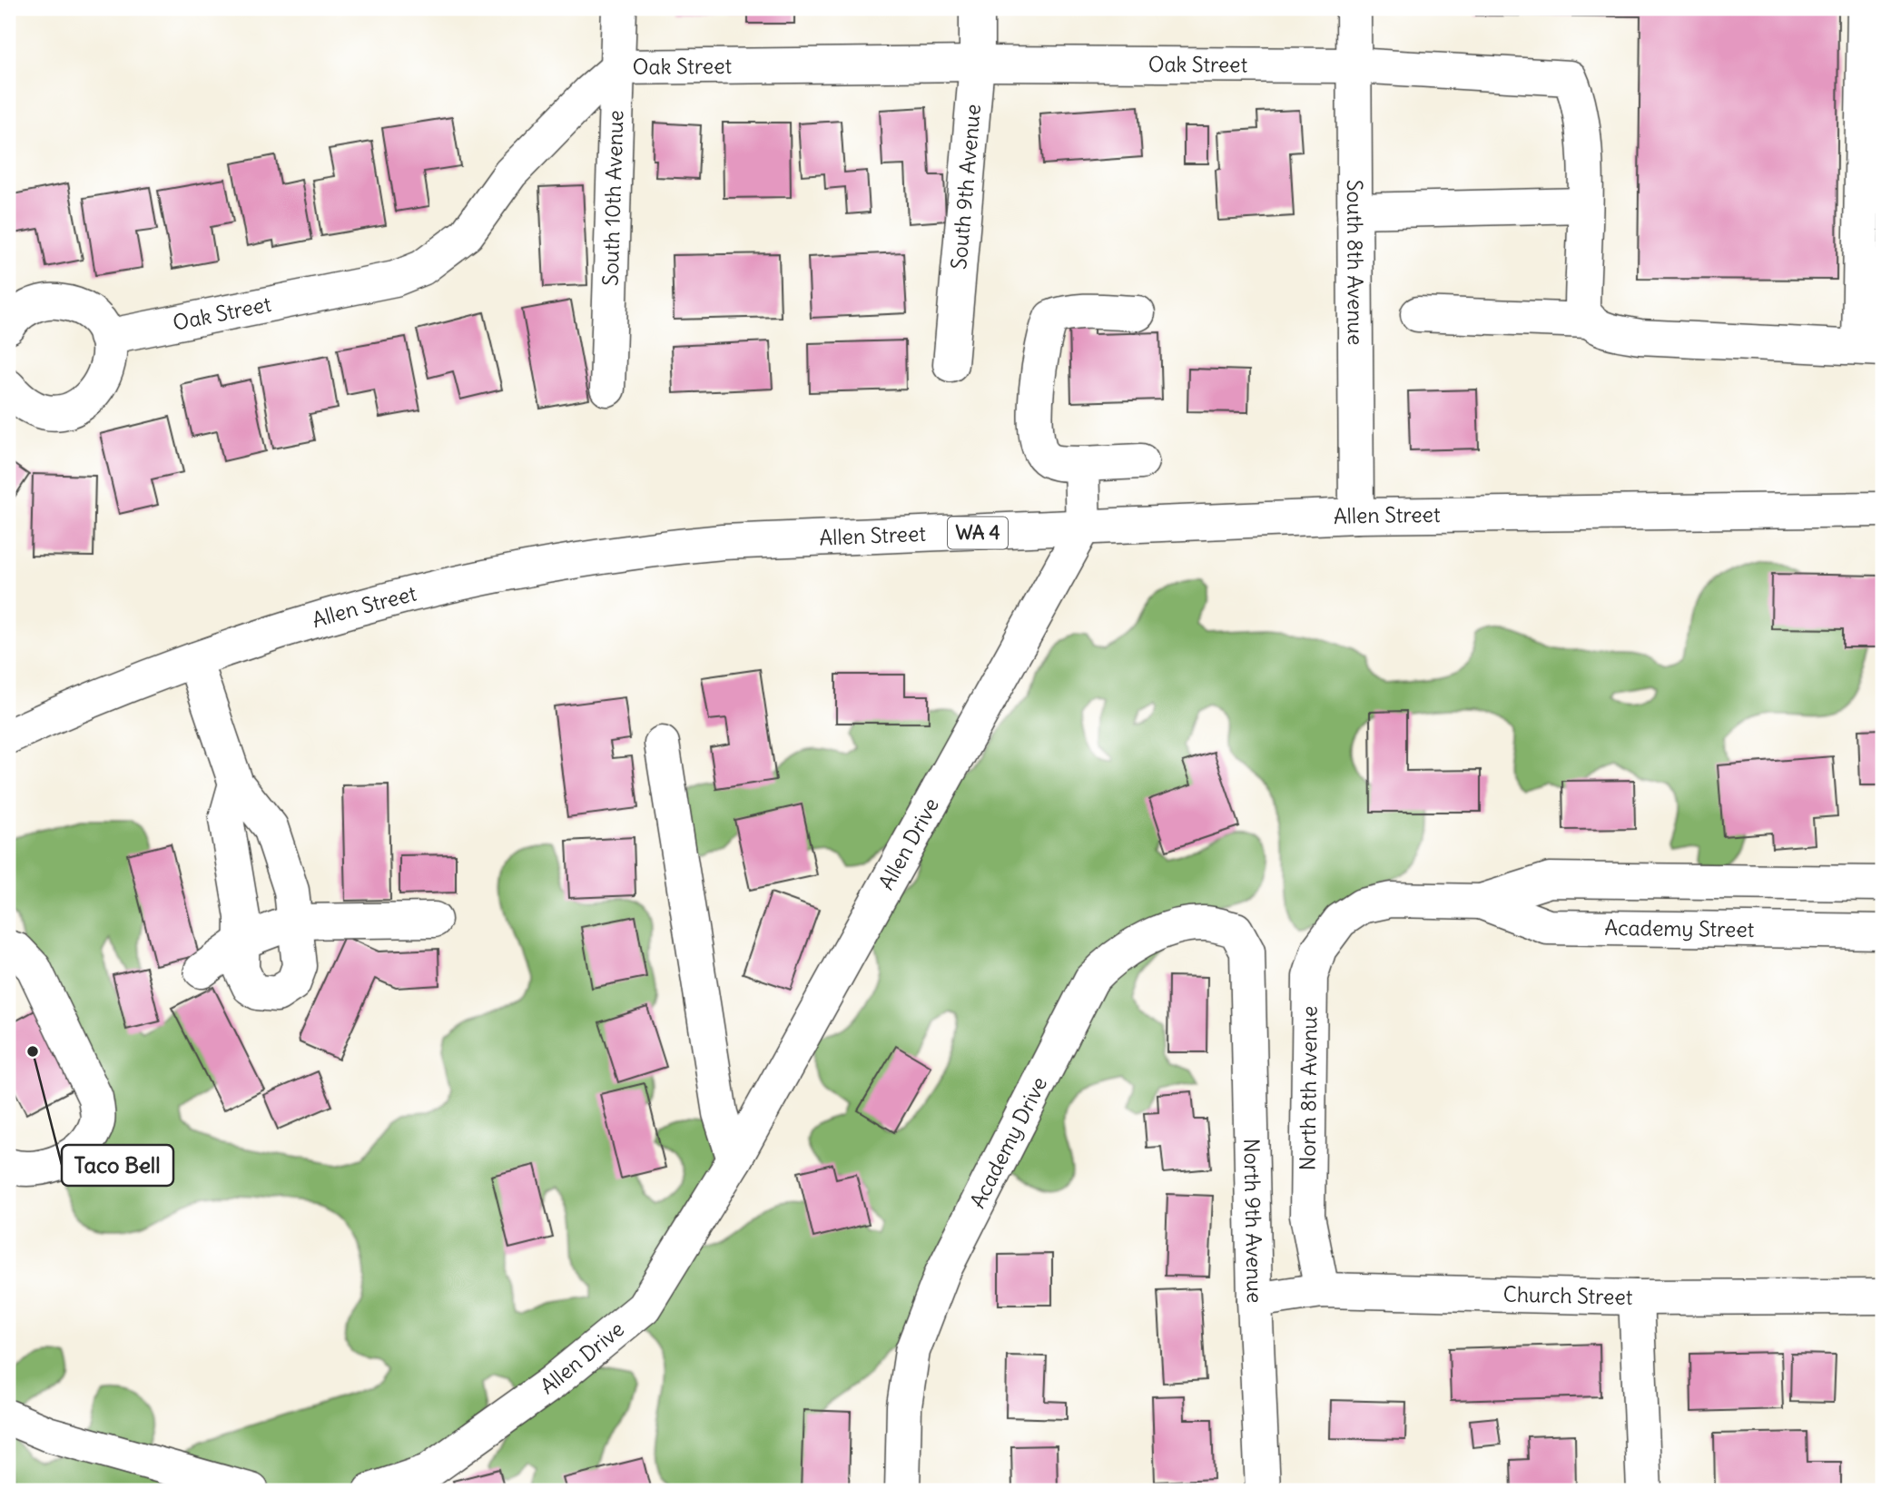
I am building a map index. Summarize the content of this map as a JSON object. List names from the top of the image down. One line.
{"streets":{"street":["Oak Street","South 9th Avenue","South 10th Avenue","South 8th Avenue","Allen Street","WA 4","Allen Drive","Academy Street","North 8th Avenue","Academy Drive","North 9th Avenue","Church Street"]},"crossings":[["Oak Street","South 9th Avenue"],["Oak Street","South 10th Avenue"],["Oak Street","South 8th Avenue"],["South 8th Avenue","Allen Street"],["Allen Street","Allen Drive"],["Academy Street","North 8th Avenue"],["North 8th Avenue","Church Street"],["Academy Drive","North 9th Avenue"],["North 9th Avenue","Church Street"]],"places":["Taco Bell"]}
